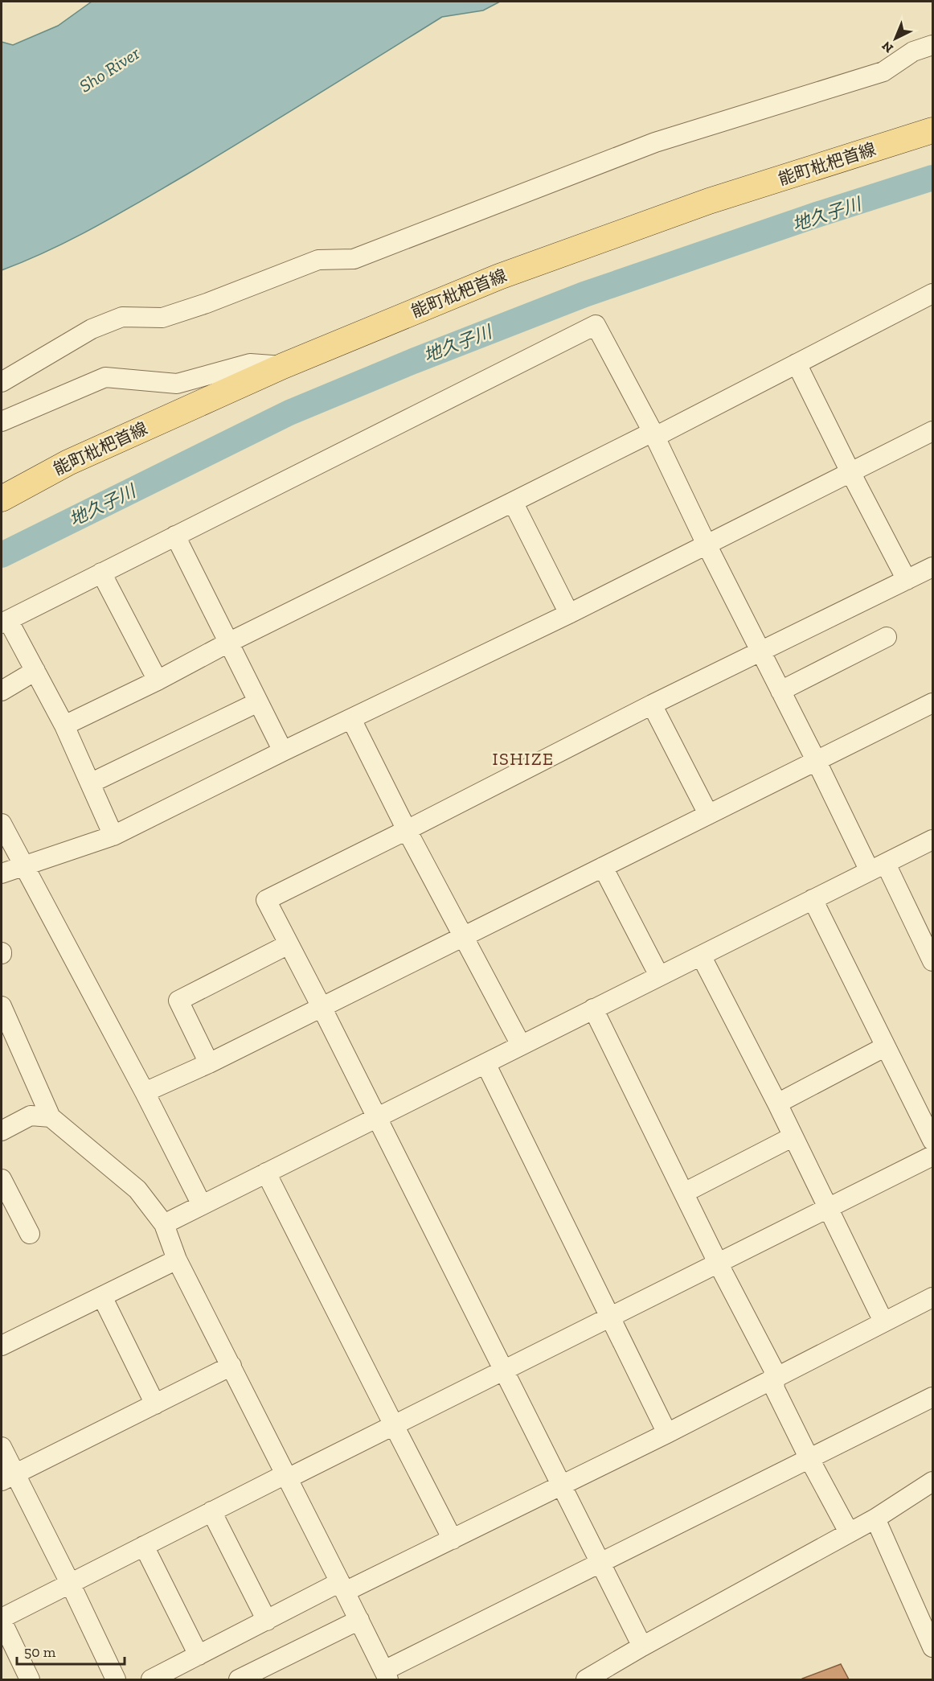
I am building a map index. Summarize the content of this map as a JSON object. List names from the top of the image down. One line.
{"streets":{"main road":["能町枇杷首線"]},"districts":["ISHIZE"],"water":["Sho River","地久子川"],"scale_bar":"50 m","north":"bottom left"}
